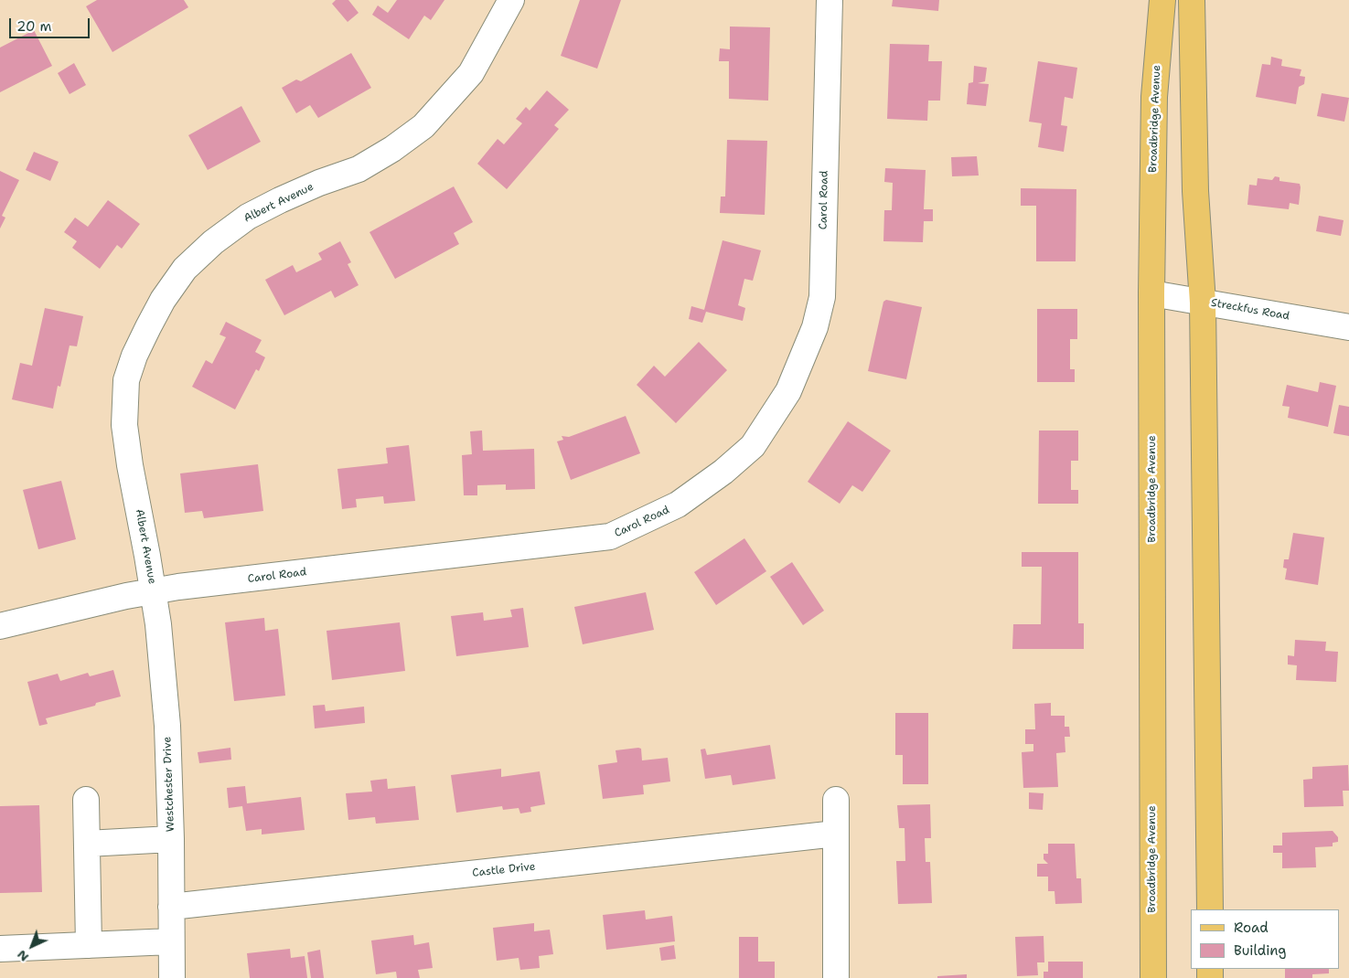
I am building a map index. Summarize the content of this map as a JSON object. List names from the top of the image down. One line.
{"streets":{"main road":["Broadbridge Avenue"],"street":["Carol Road","Albert Avenue","Streckfus Road","Westchester Drive","Castle Drive"]},"crossings":[["Broadbridge Avenue","Streckfus Road"],["Carol Road","Albert Avenue"],["Carol Road","Westchester Drive"],["Albert Avenue","Westchester Drive"],["Westchester Drive","Castle Drive"]],"legend":["Road","Building"],"scale_bar":"20 m","north":"bottom left"}
